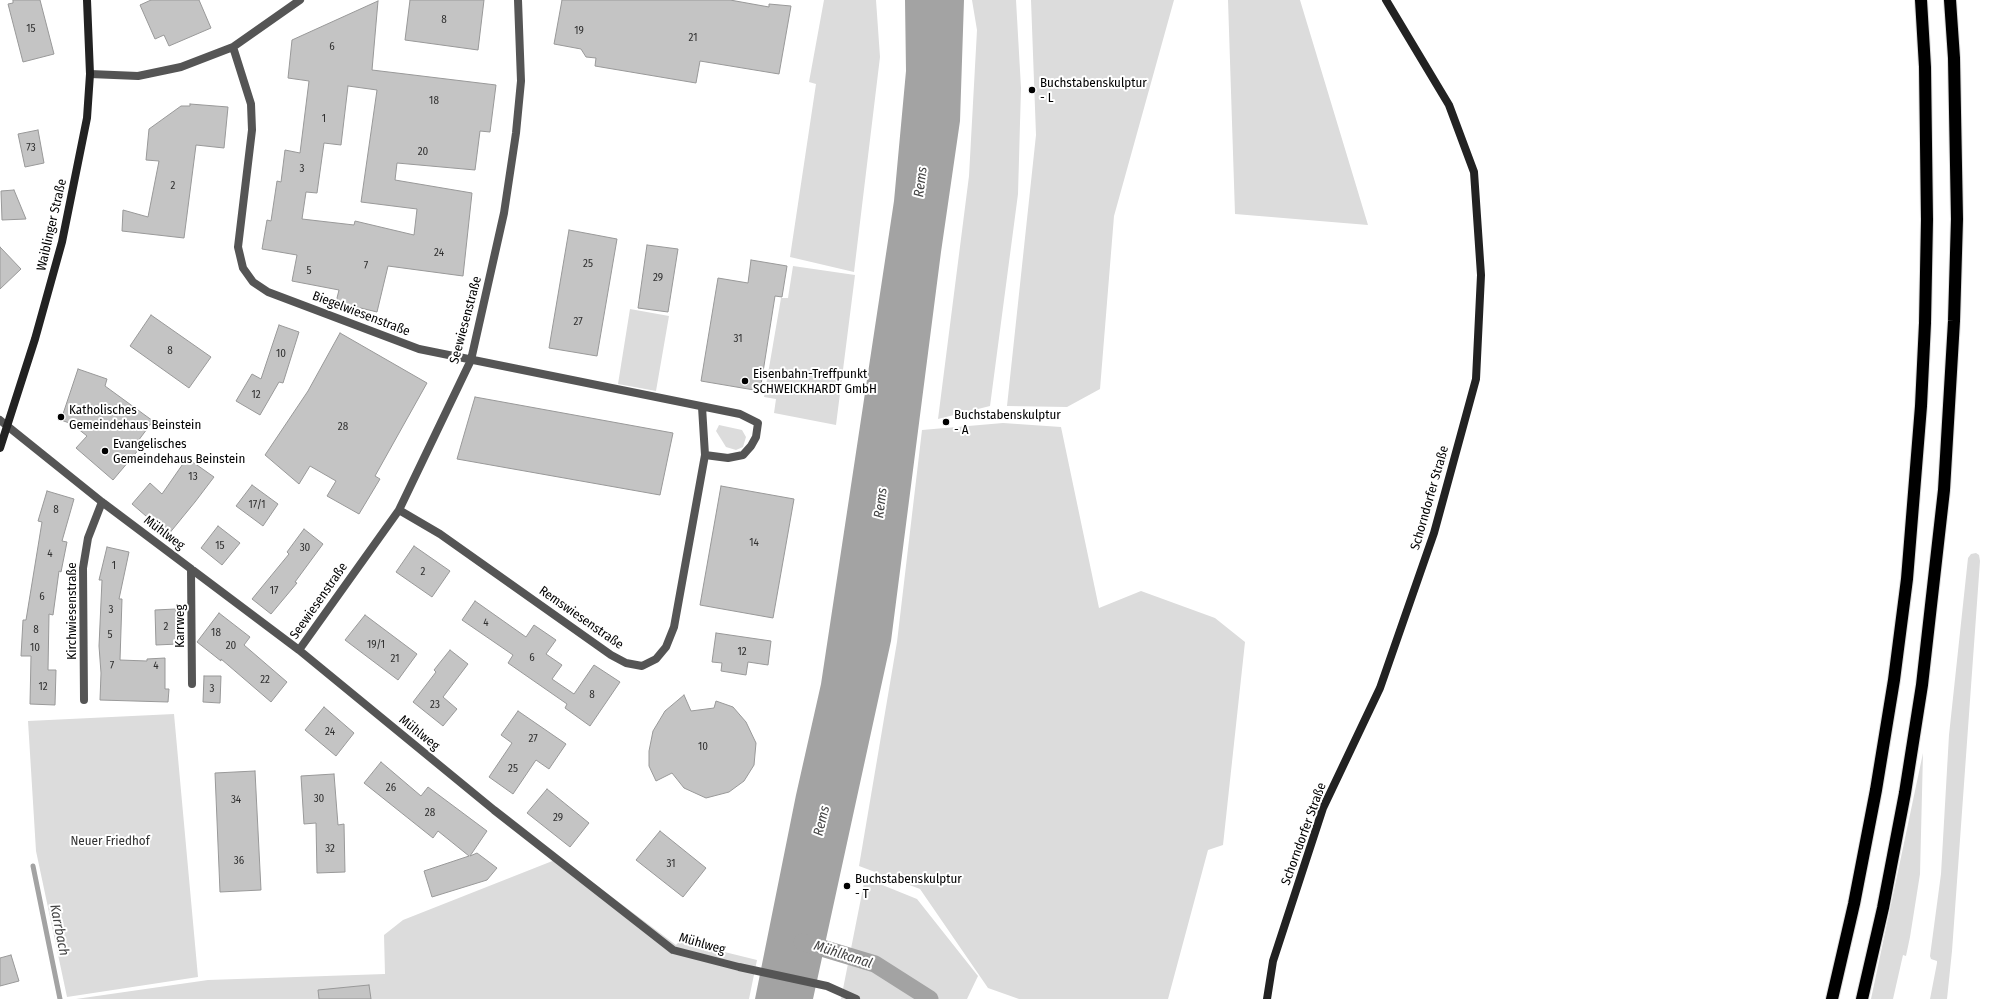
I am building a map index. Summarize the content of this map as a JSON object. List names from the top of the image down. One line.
{"streets":{"main road":["Waiblinger Straße","Schorndorfer Straße"],"street":["Biegelwiesenstraße","Seewiesenstraße","Mühlweg","Kirchwiesenstraße","Remswiesenstraße","Karrweg"]},"crossings":[["Waiblinger Straße","Mühlweg"],["Biegelwiesenstraße","Seewiesenstraße"],["Biegelwiesenstraße","Remswiesenstraße"],["Seewiesenstraße","Mühlweg"],["Seewiesenstraße","Remswiesenstraße"],["Mühlweg","Kirchwiesenstraße"],["Mühlweg","Karrweg"]],"water":["Rems","Karrbach","Mühlkanal"],"parks":["Neuer Friedhof"],"places":["Buchstabenskulptur - L","Eisenbahn-Treffpunkt SCHWEICKHARDT GmbH","Katholisches Gemeindehaus Beinstein","Buchstabenskulptur - A","Evangelisches Gemeindehaus Beinstein","Buchstabenskulptur - T"],"house_numbers":["8","15","19","21","6","18","1","73","20","3","2","24","25","7","5","29","27","31","8","10","12","28","13","17/1","8","14","15","30","4","1","2","17","6","3","4","2","8","18","5","19/1","20","10","12","6","21","7","4","22","12","3","8","23","24","27","10","25","26","30","34","28","29","32","36","31"]}
